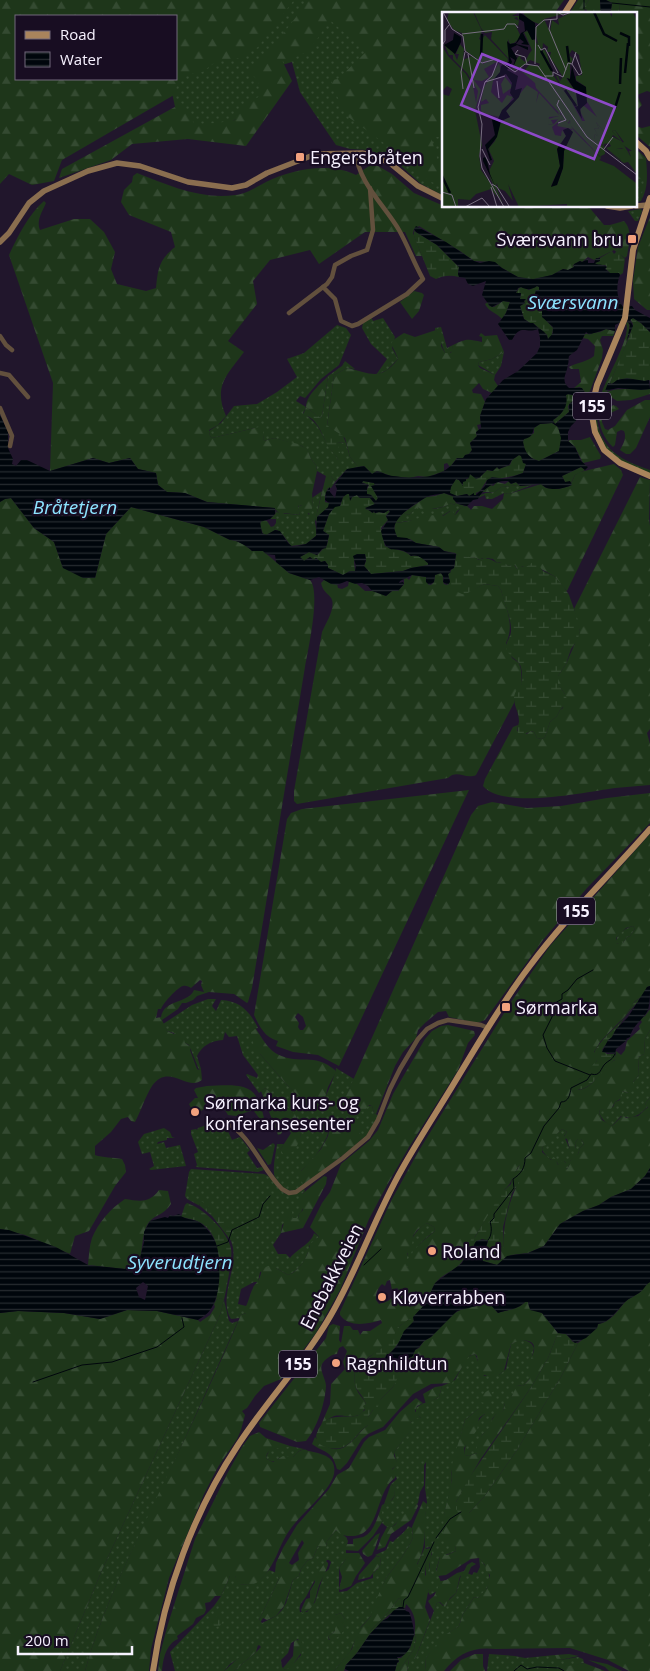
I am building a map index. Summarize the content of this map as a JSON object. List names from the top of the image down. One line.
{"streets":{"main road":["155","Enebakkveien"]},"water":["Sværsvann","Bråtetjern","Syverudtjern"],"places":{"transit":["Engersbråten","Sværsvann bru","Sørmarka"],"other":["Sørmarka kurs- og konferansesenter","Roland","Kløverrabben","Ragnhildtun"]},"legend":["Road","Water"],"scale_bar":"200 m"}
